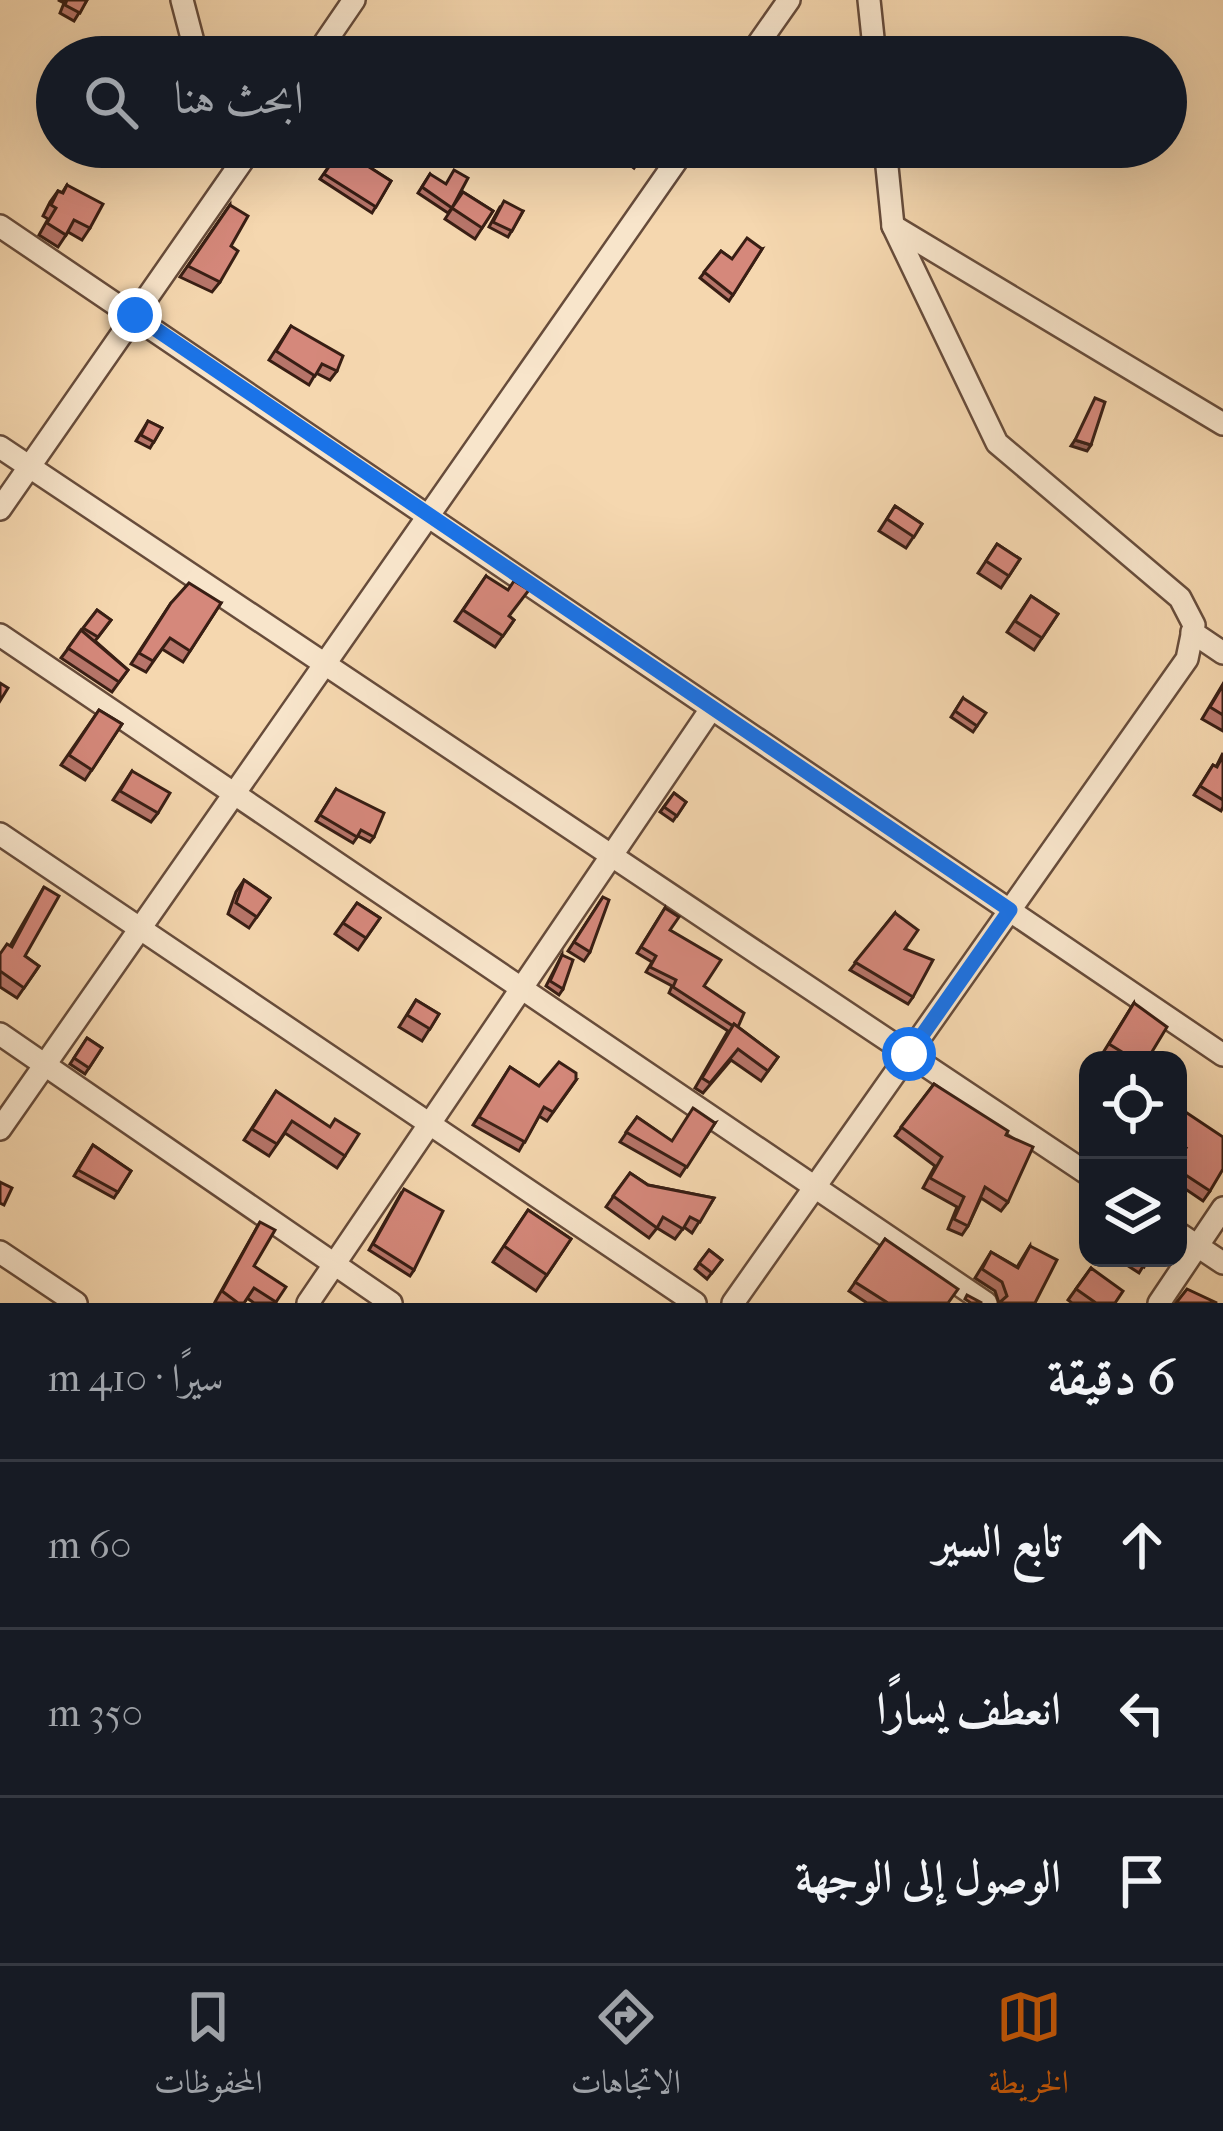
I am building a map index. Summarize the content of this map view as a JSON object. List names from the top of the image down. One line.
{"page":{"search":"ابحث هنا","heading":["6 دقيقة","سيرًا · 410 m"],"list":[["تابع السير","60 m"],["انعطف يسارًا","350 m"],"الوصول إلى الوجهة"],"nav":["الخريطة","الاتجاهات","المحفوظات"]}}
